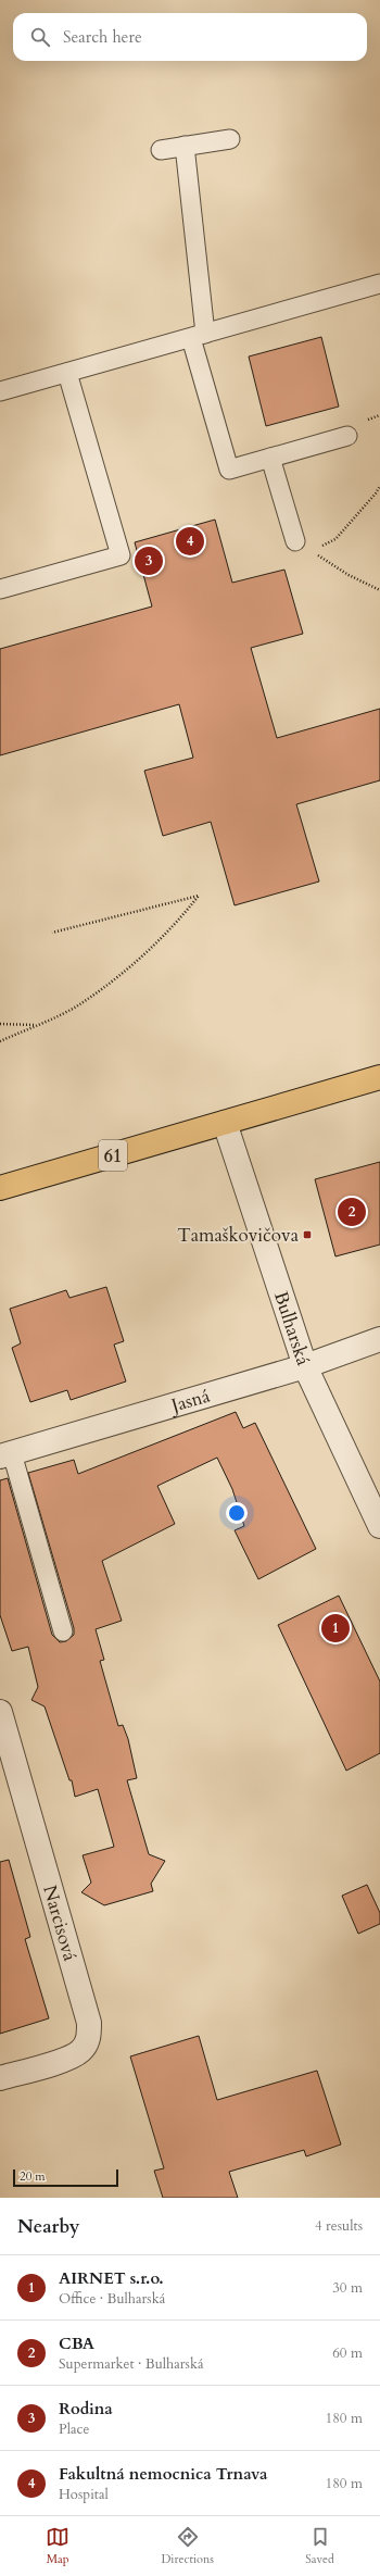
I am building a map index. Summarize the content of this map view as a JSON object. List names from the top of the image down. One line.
{"streets":{"main road":["61"],"street":["Bulharská","Jasná","Narcisová"]},"crossings":[["61","Bulharská"],["Bulharská","Jasná"]],"places":{"transit":["Tamaškovičova"]},"scale_bar":"20 m","page":{"search":"Search here","pins":["4","3","2","1"],"scale":"20 m","heading":["Nearby","4 results"],"list":[{"mark":"1","name":"AIRNET s.r.o.","note":"Office · Bulharská","value":"30 m"},{"mark":"2","name":"CBA","note":"Supermarket · Bulharská","value":"60 m"},{"mark":"3","name":"Rodina","note":"Place","value":"180 m"},{"mark":"4","name":"Fakultná nemocnica Trnava","note":"Hospital","value":"180 m"}],"nav":["Map","Directions","Saved"]}}
